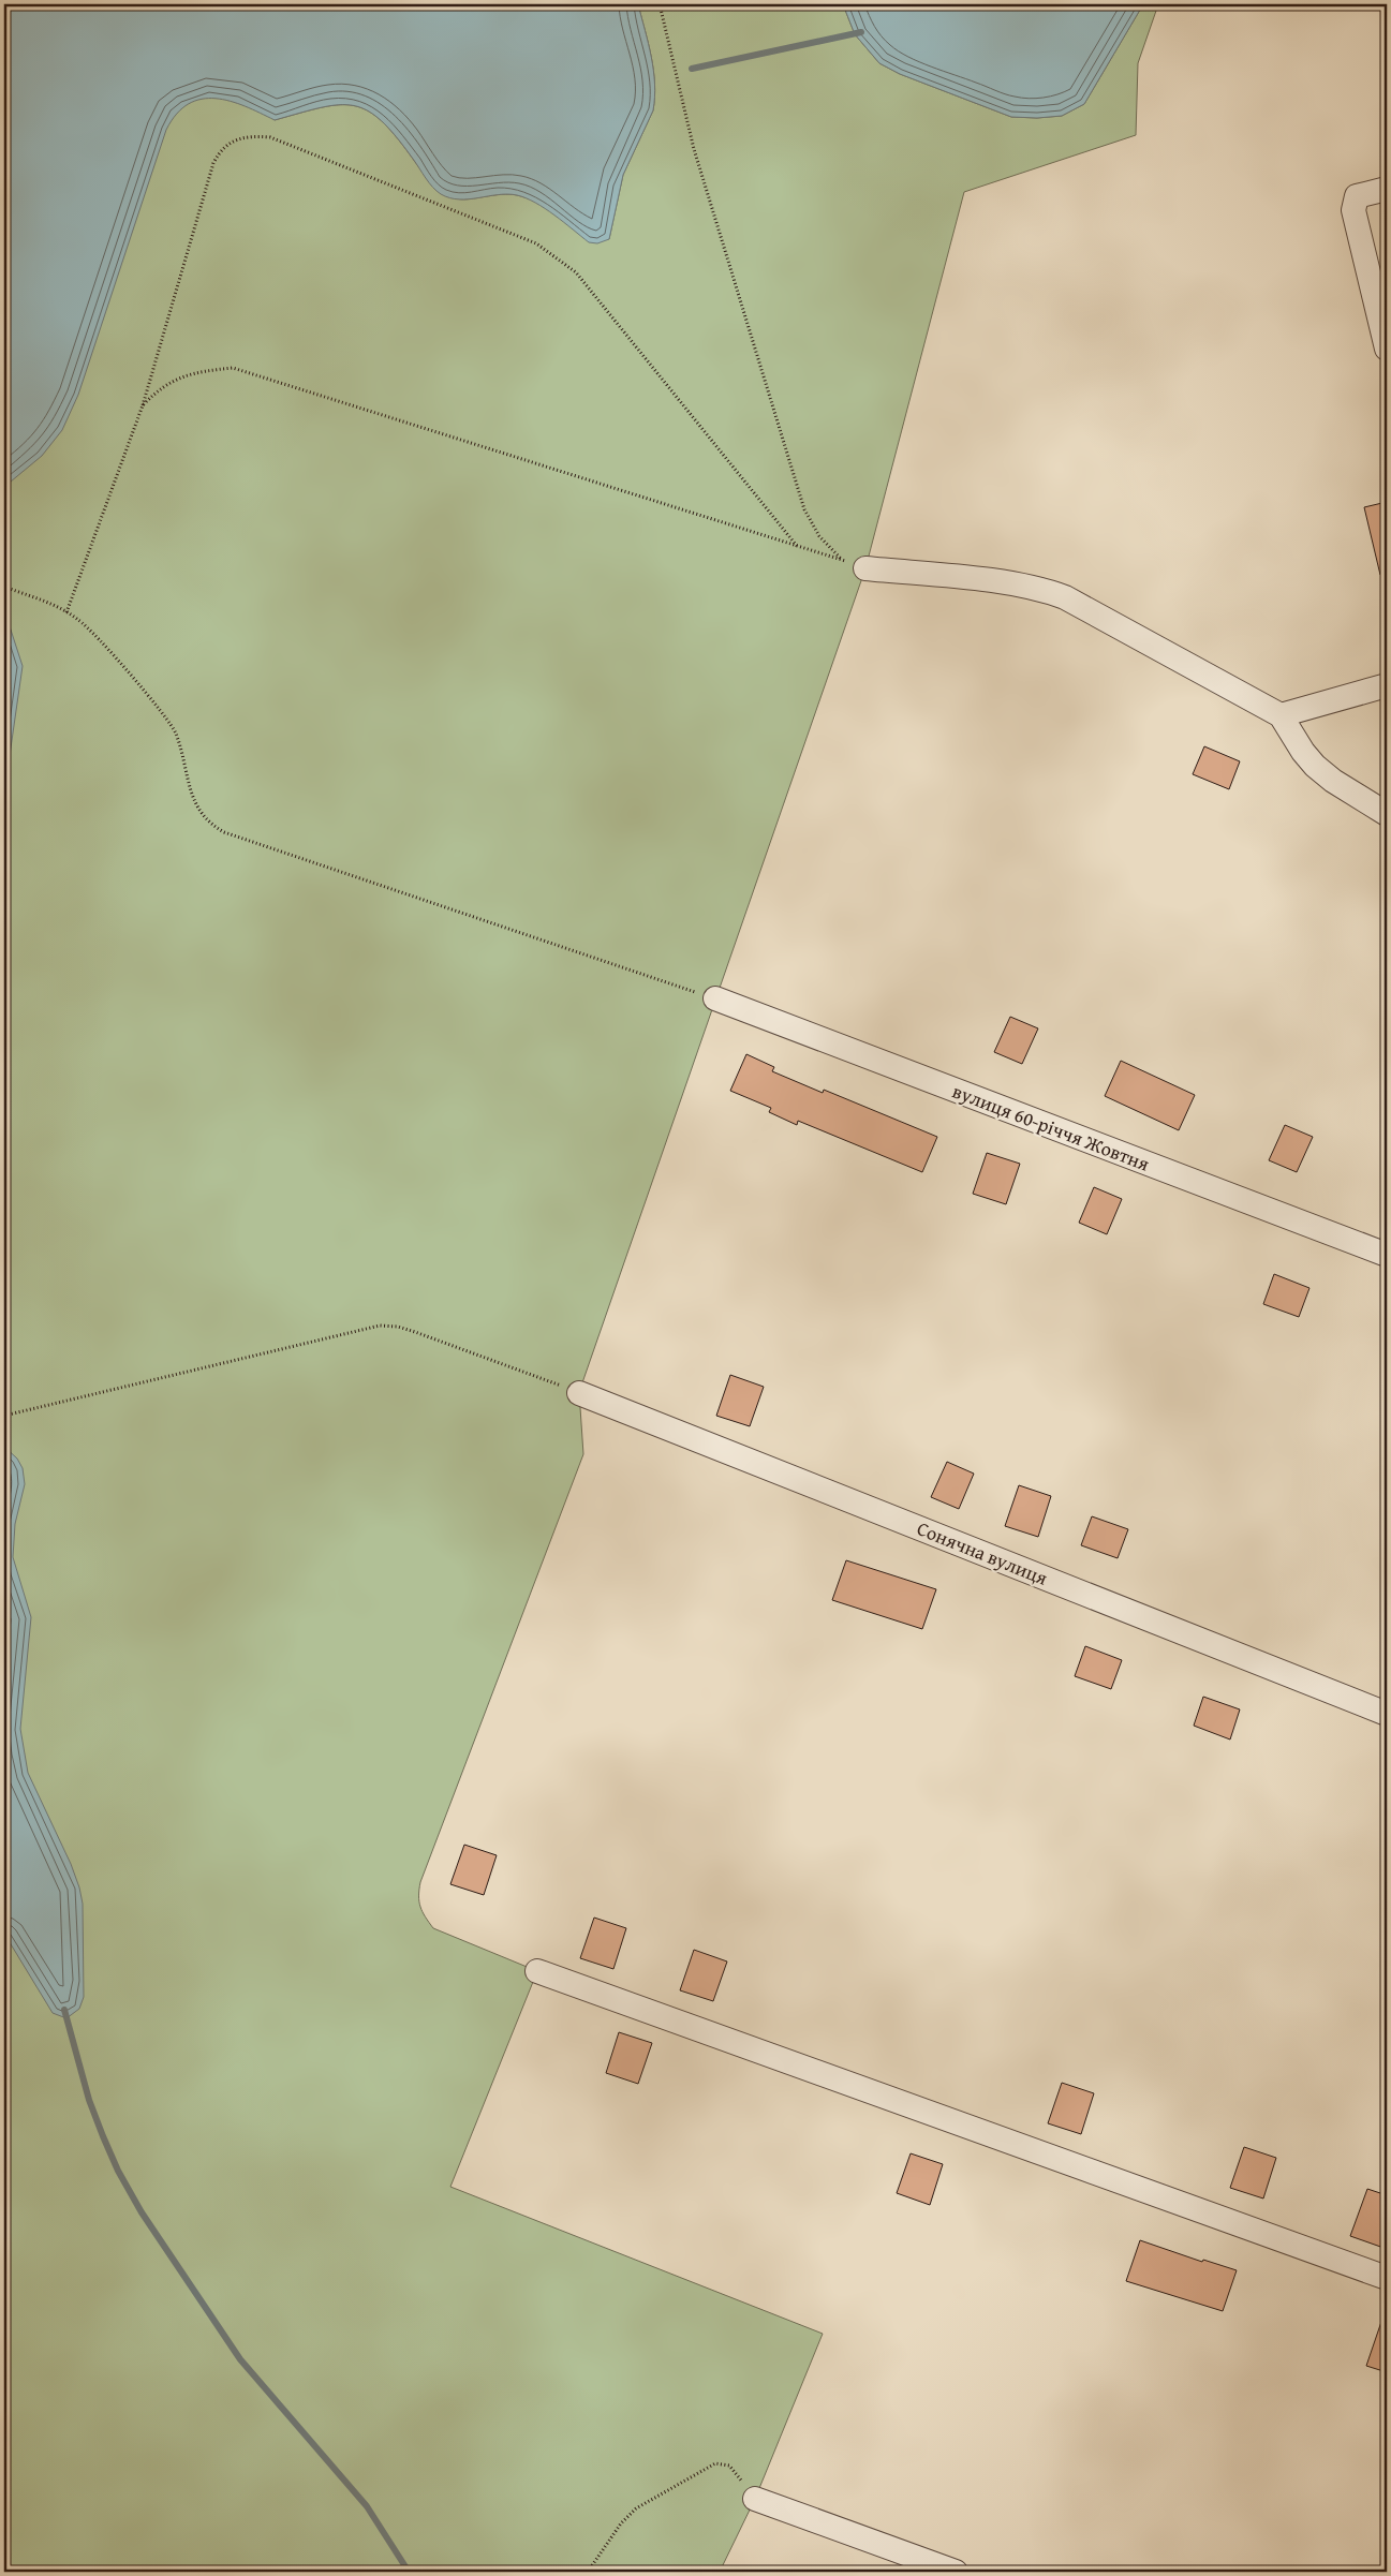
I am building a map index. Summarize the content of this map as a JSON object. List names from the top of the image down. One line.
{"streets":{"street":["вулиця 60-річчя Жовтня","Сонячна вулиця"]}}
